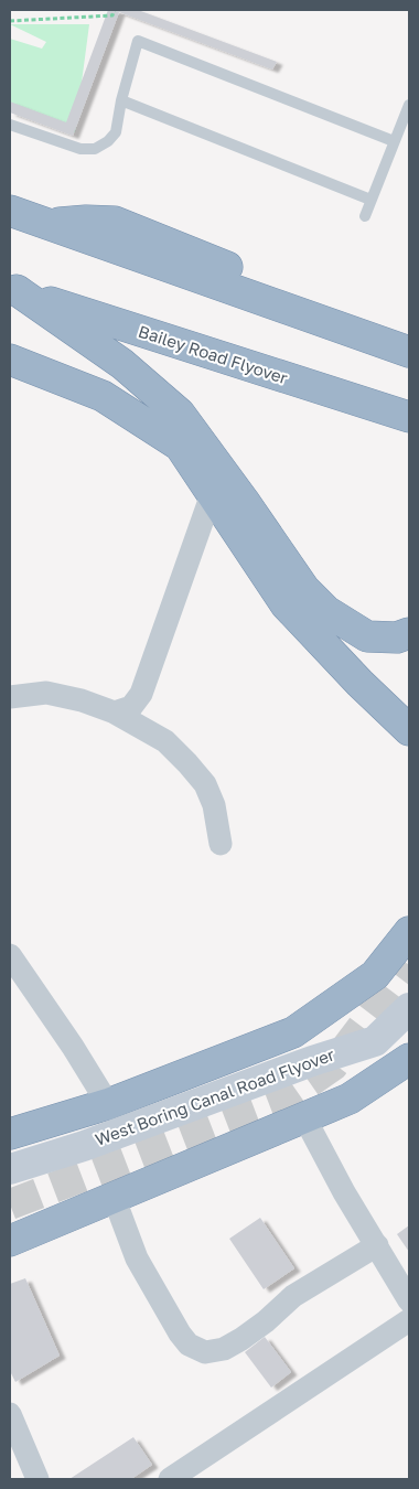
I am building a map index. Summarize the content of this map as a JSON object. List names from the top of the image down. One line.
{"streets":{"highway":["Bailey Road Flyover"],"main road":["West Boring Canal Road Flyover"]}}
